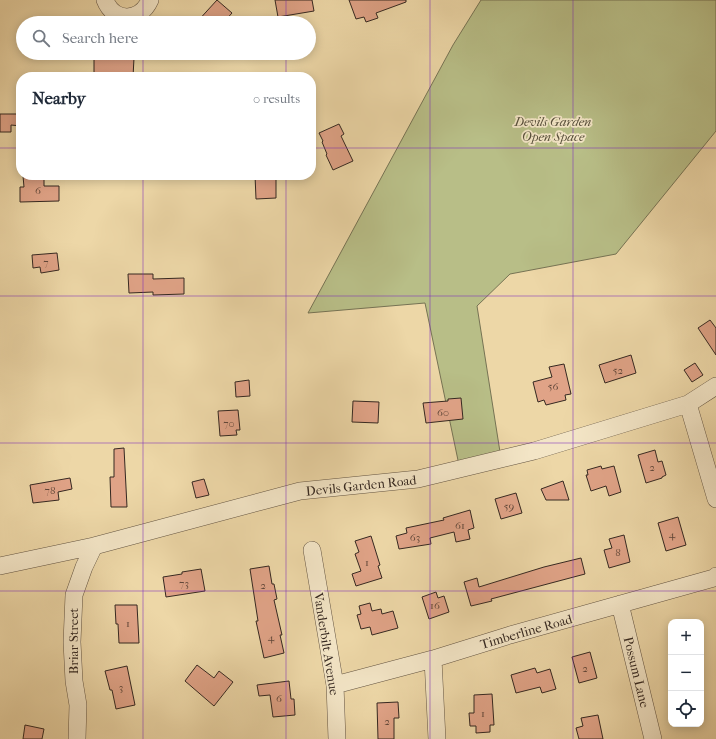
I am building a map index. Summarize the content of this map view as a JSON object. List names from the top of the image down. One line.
{"streets":{"street":["Devils Garden Road","Timberline Road","Briar Street","Vanderbilt Avenue","Possum Lane"]},"crossings":[["Devils Garden Road","Briar Street"],["Timberline Road","Vanderbilt Avenue"],["Timberline Road","Possum Lane"]],"parks":["Devils Garden Open Space"],"house_numbers":["6","7","52","56","60","70","2","78","59","61","4","63","8","1","73","2","16","1","4","2","3","6","1","2"],"page":{"search":"Search here","heading":["Nearby","0 results"],"map_buttons":["+","−"]}}
